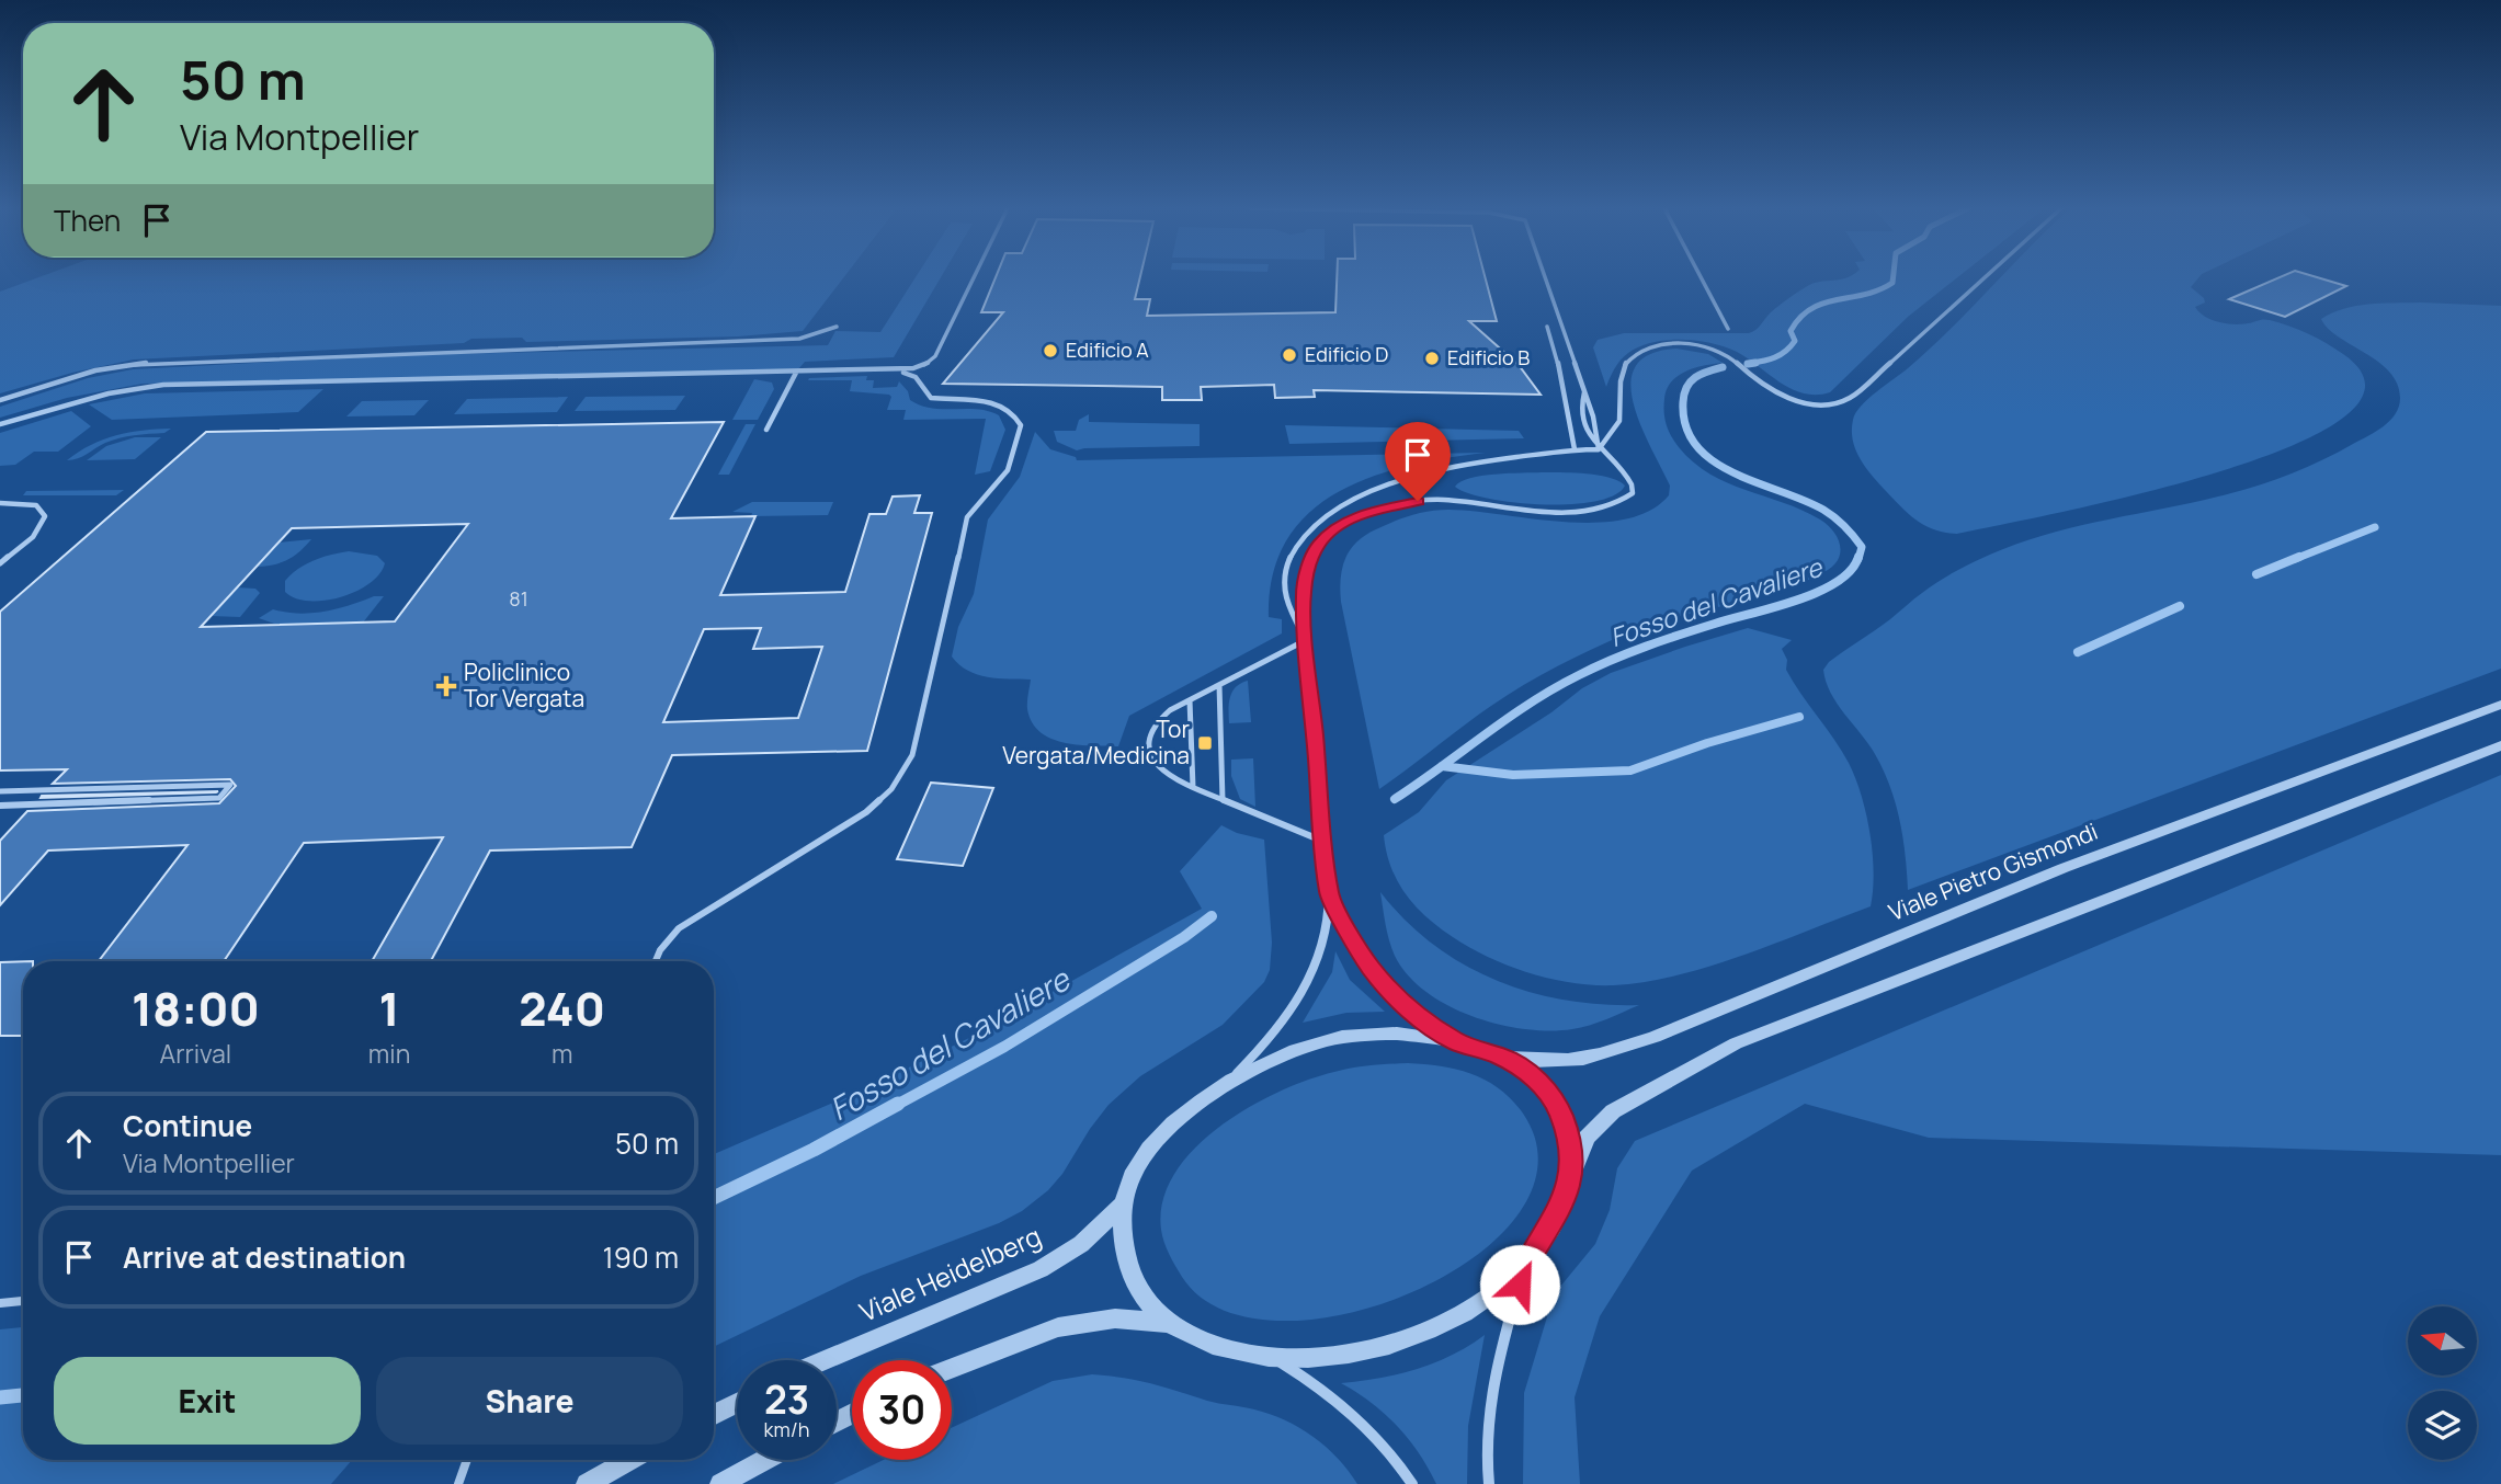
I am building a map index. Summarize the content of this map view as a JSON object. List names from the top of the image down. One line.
{"streets":{"street":["Viale Pietro Gismondi","Viale Heidelberg"]},"water":["Fosso del Cavaliere"],"places":{"other":["Edificio A","Edificio D","Edificio B"],"health":["Policlinico Tor Vergata"],"transit":["Tor Vergata/Medicina"]},"house_numbers":["81"],"north":"left","page":{"turn":["50 m","Via Montpellier"],"then":"Then","eta":["18:00","Arrival","1","min","240","m"],"list":[{"name":"Continue","note":"Via Montpellier","value":"50 m"},{"name":"Arrive at destination","value":"190 m"}],"buttons":["Exit","Share"],"speed":"23 km/h","limit":"30"}}
